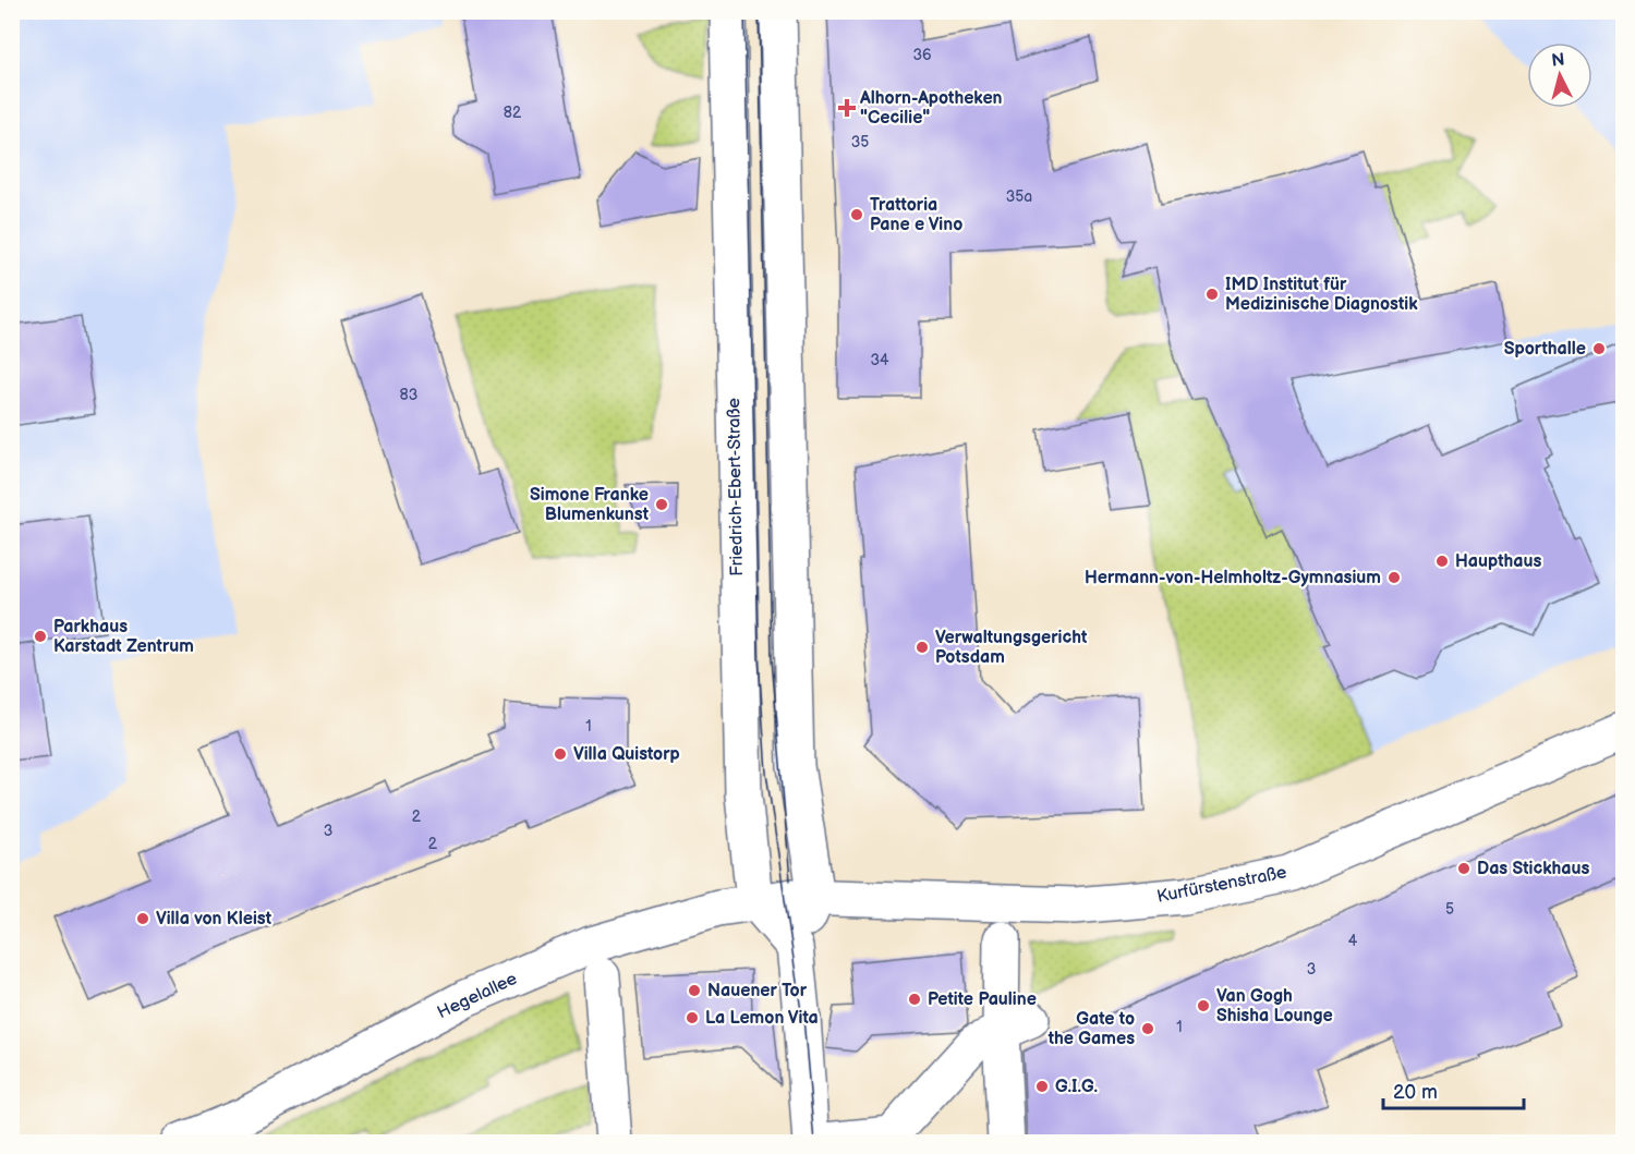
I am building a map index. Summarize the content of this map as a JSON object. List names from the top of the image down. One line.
{"streets":{"street":["Friedrich-Ebert-Straße","Kurfürstenstraße","Hegelallee"]},"crossings":[["Friedrich-Ebert-Straße","Hegelallee"],["Kurfürstenstraße","Hegelallee"]],"places":{"health":["Alhorn-Apotheken \"Cecilie\""],"other":["Trattoria Pane e Vino","IMD Institut für Medizinische Diagnostik","Sporthalle","Simone Franke Blumenkunst","Haupthaus","Hermann-von-Helmholtz-Gymnasium","Parkhaus Karstadt Zentrum","Verwaltungsgericht Potsdam","Villa Quistorp","Das Stickhaus","Villa von Kleist","Nauener Tor","Petite Pauline","Van Gogh Shisha Lounge","La Lemon Vita","Gate to the Games","G.I.G."]},"house_numbers":["36","82","35","35a","34","83","1","2","3","2","5","4","3","1"],"scale_bar":"20 m","north":"top"}
